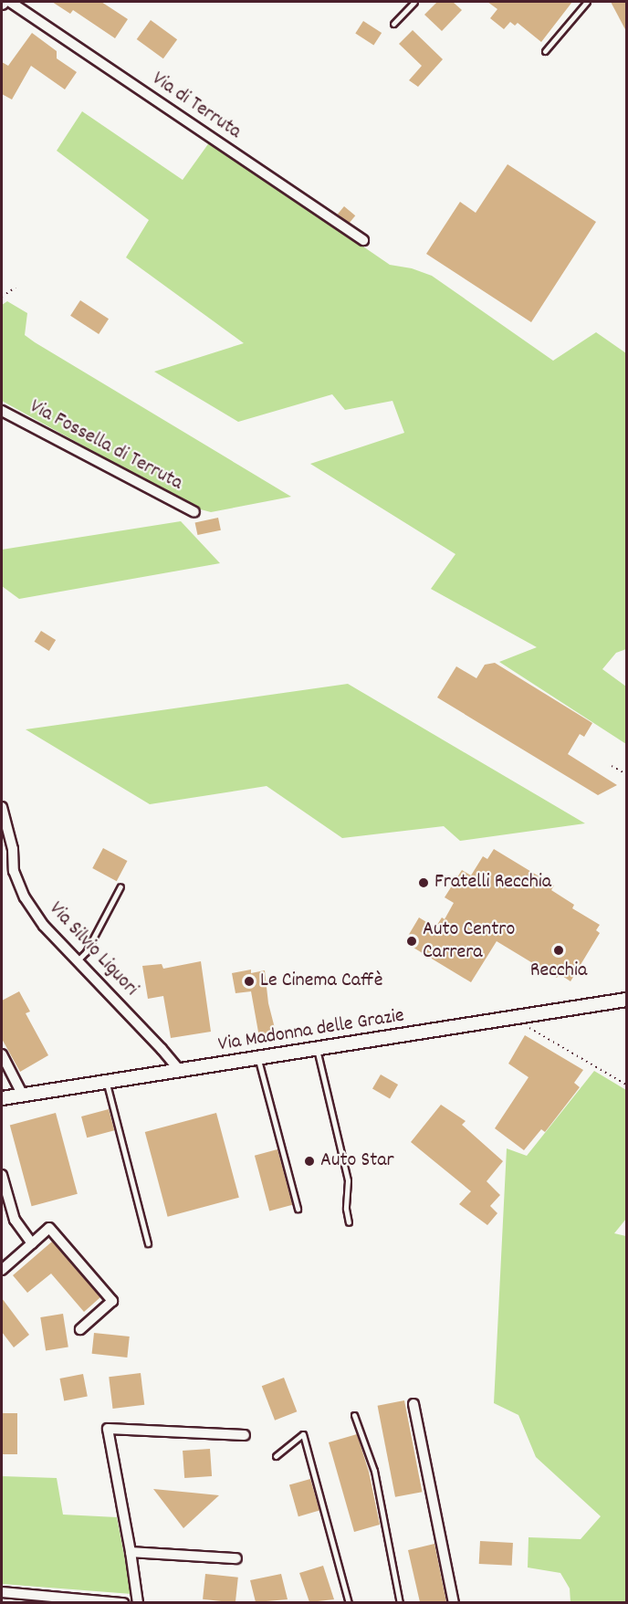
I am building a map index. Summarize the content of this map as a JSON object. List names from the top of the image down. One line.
{"streets":{"street":["Via di Terruta","Via Fossella di Terruta","Via Silvio Liguori","Via Madonna delle Grazie"]},"crossings":[["Via Silvio Liguori","Via Madonna delle Grazie"]],"places":["Fratelli Recchia","Auto Centro Carrera","Recchia","Le Cinema Caffè","Auto Star"]}
